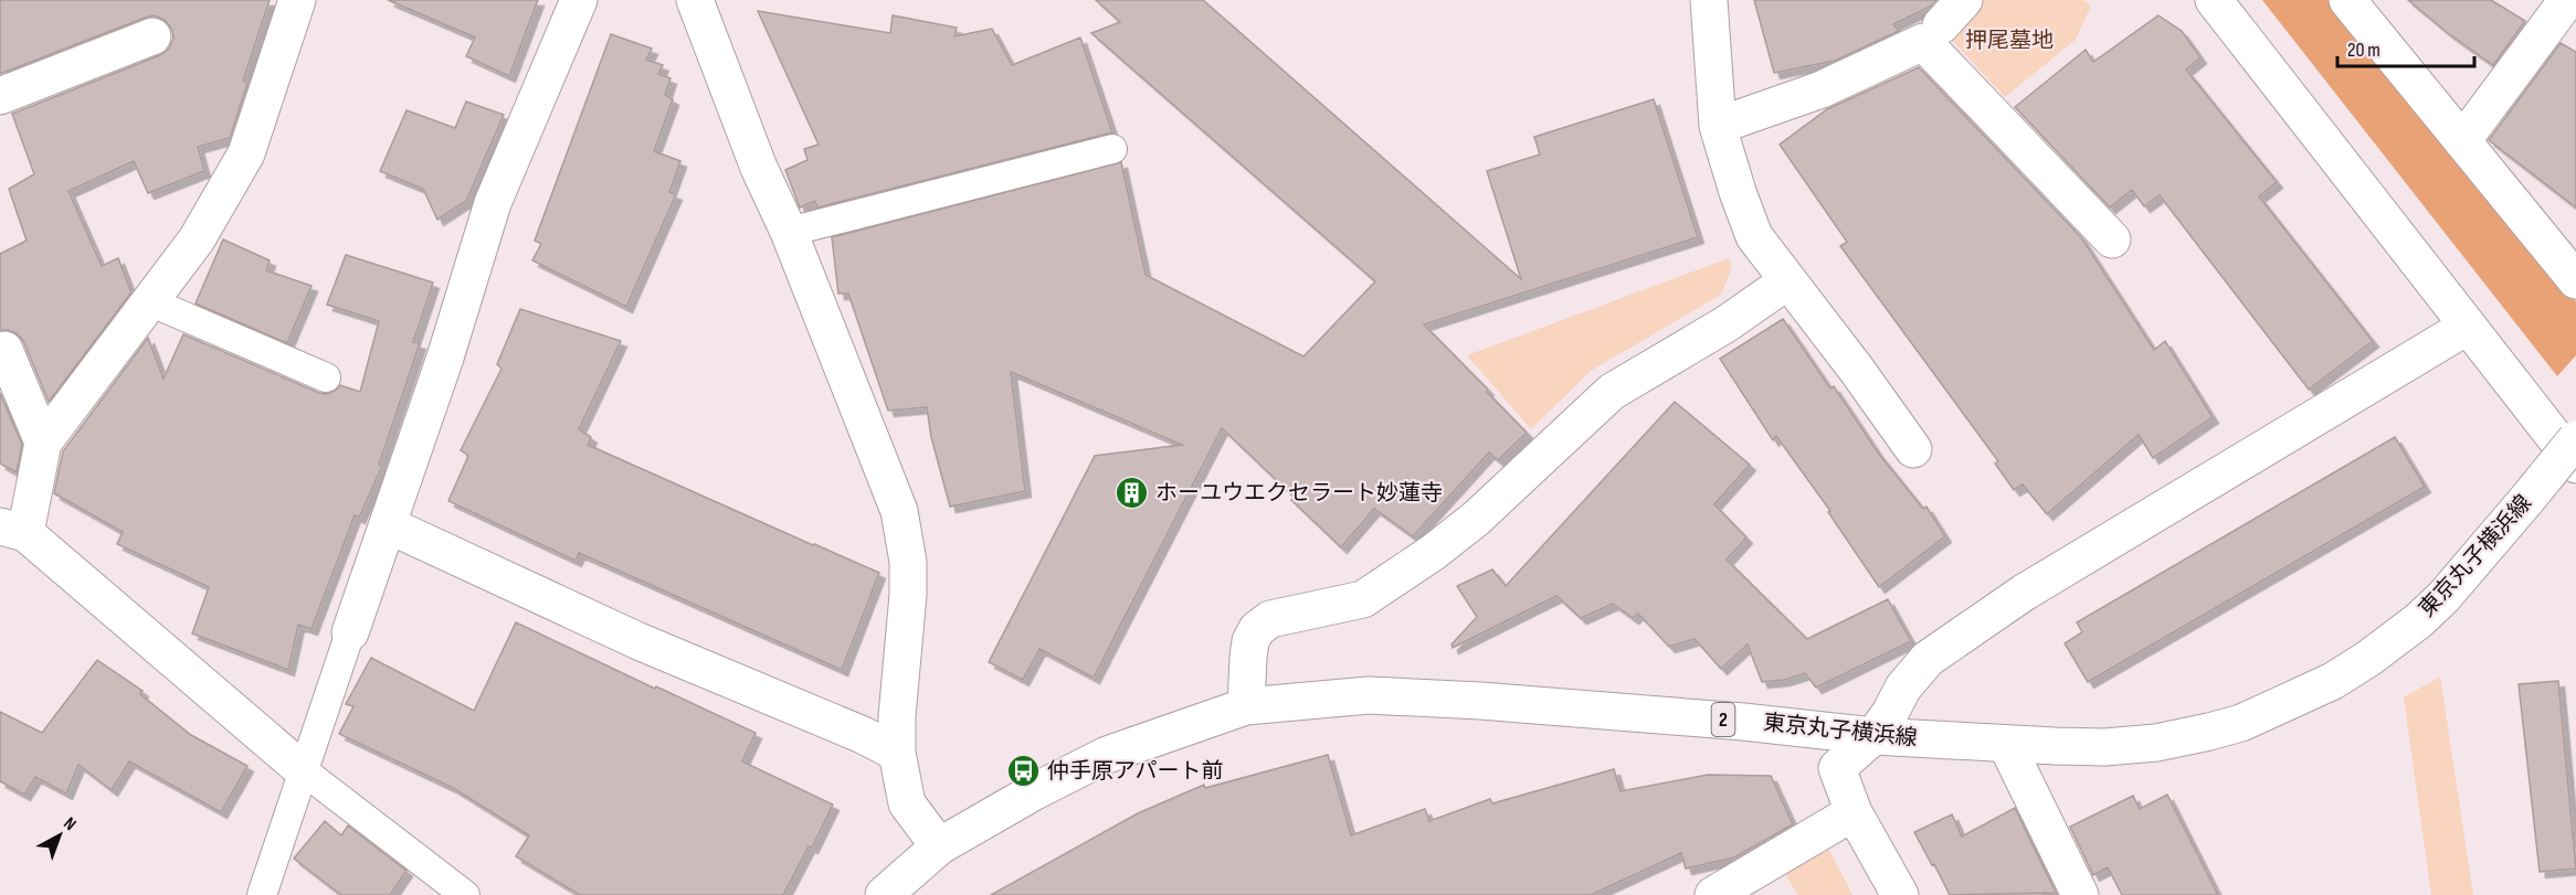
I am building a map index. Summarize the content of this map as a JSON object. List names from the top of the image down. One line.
{"streets":{"street":["東京丸子横浜線","2"]},"parks":["押尾墓地"],"places":{"building":["ホーユウエクセラート妙蓮寺"],"bus stop":["仲手原アパート前"]},"scale_bar":"20 m","north":"top right"}
